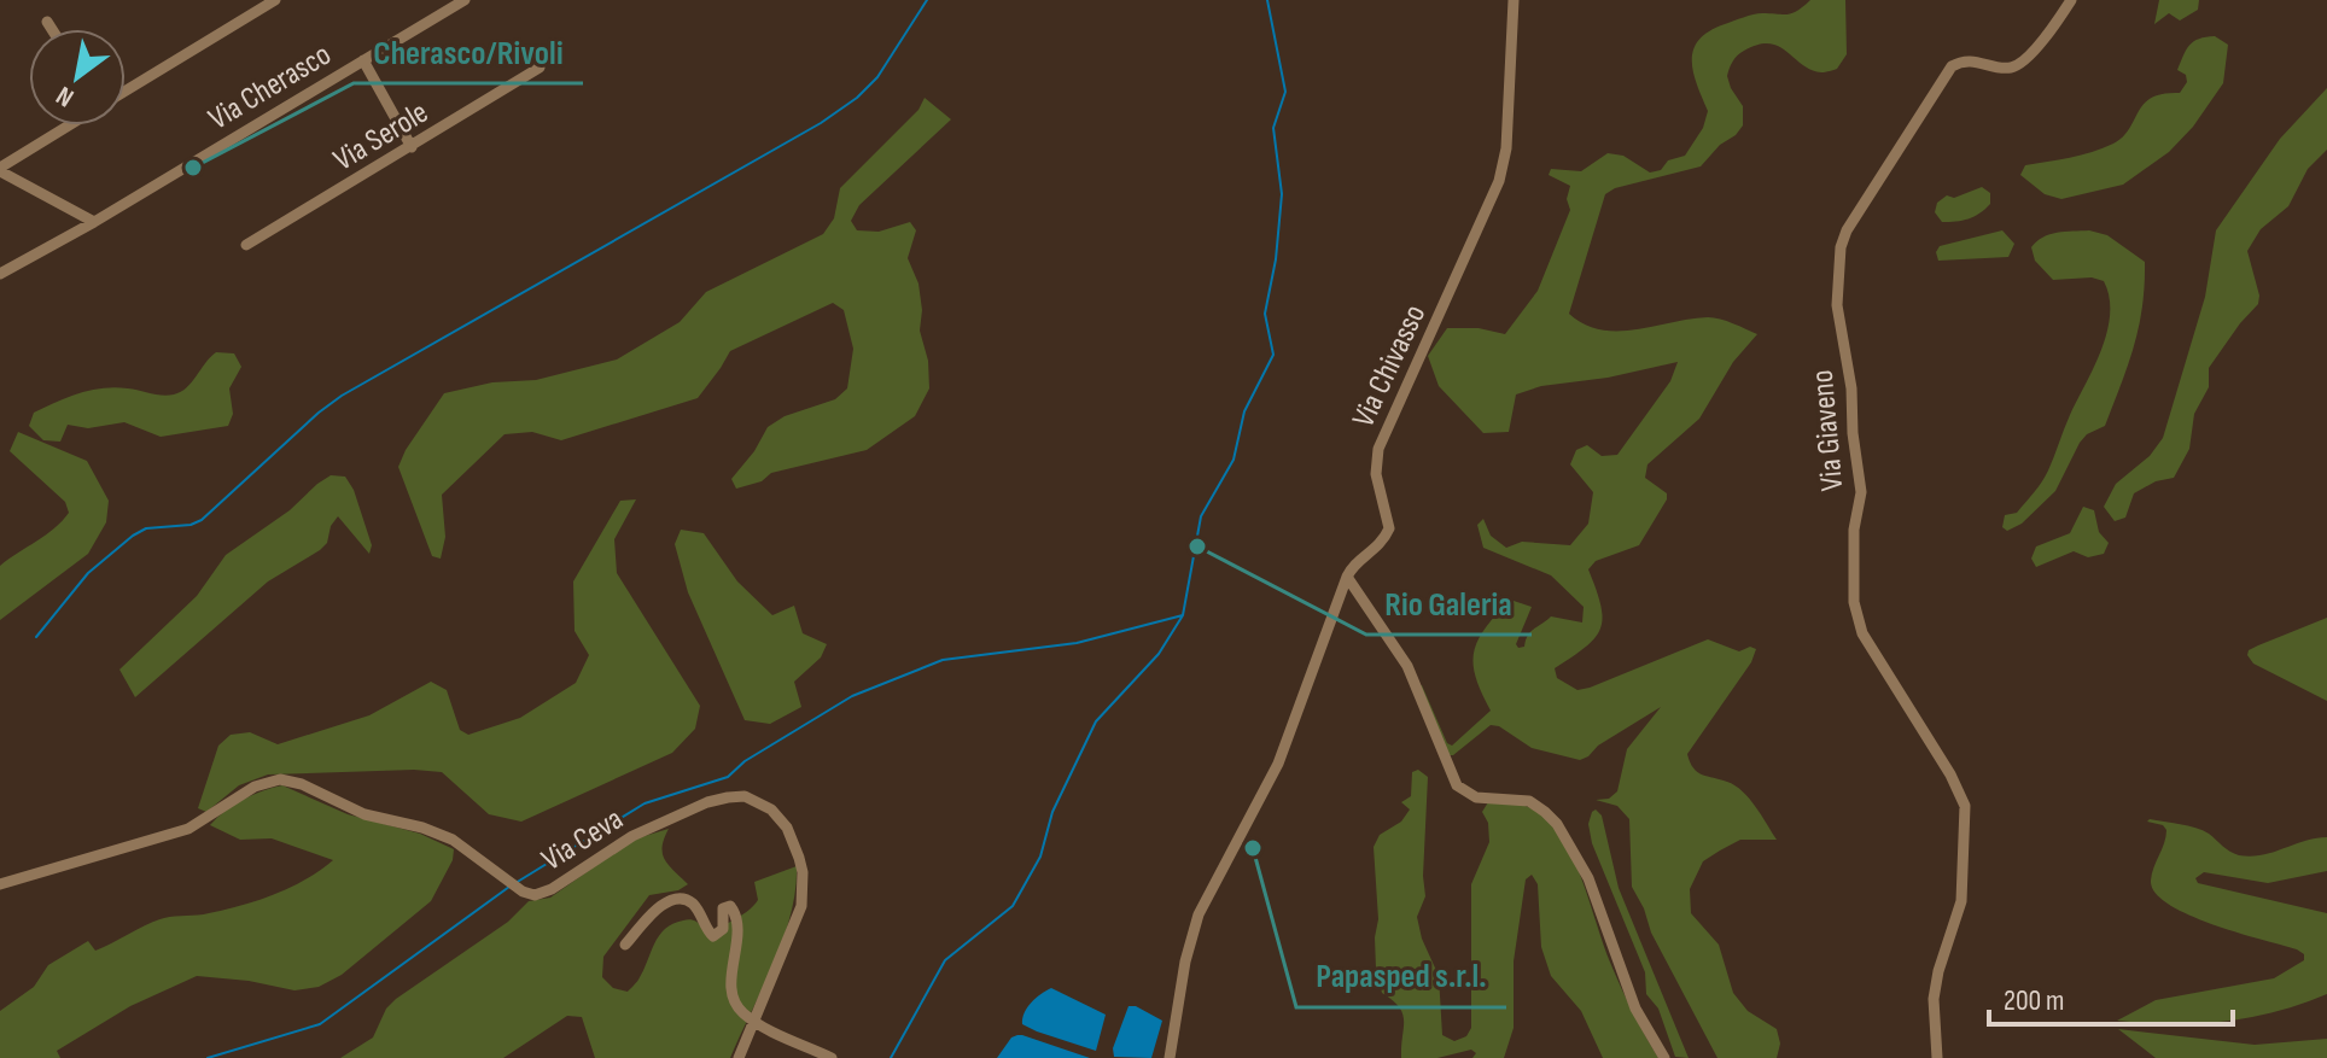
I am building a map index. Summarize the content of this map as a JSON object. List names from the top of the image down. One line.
{"streets":{"street":["Via Cherasco","Via Serole","Via Chivasso","Via Giaveno","Via Ceva"]},"places":["Cherasco/Rivoli","Rio Galeria","Papasped s.r.l."],"scale_bar":"200 m","north":"bottom left"}
